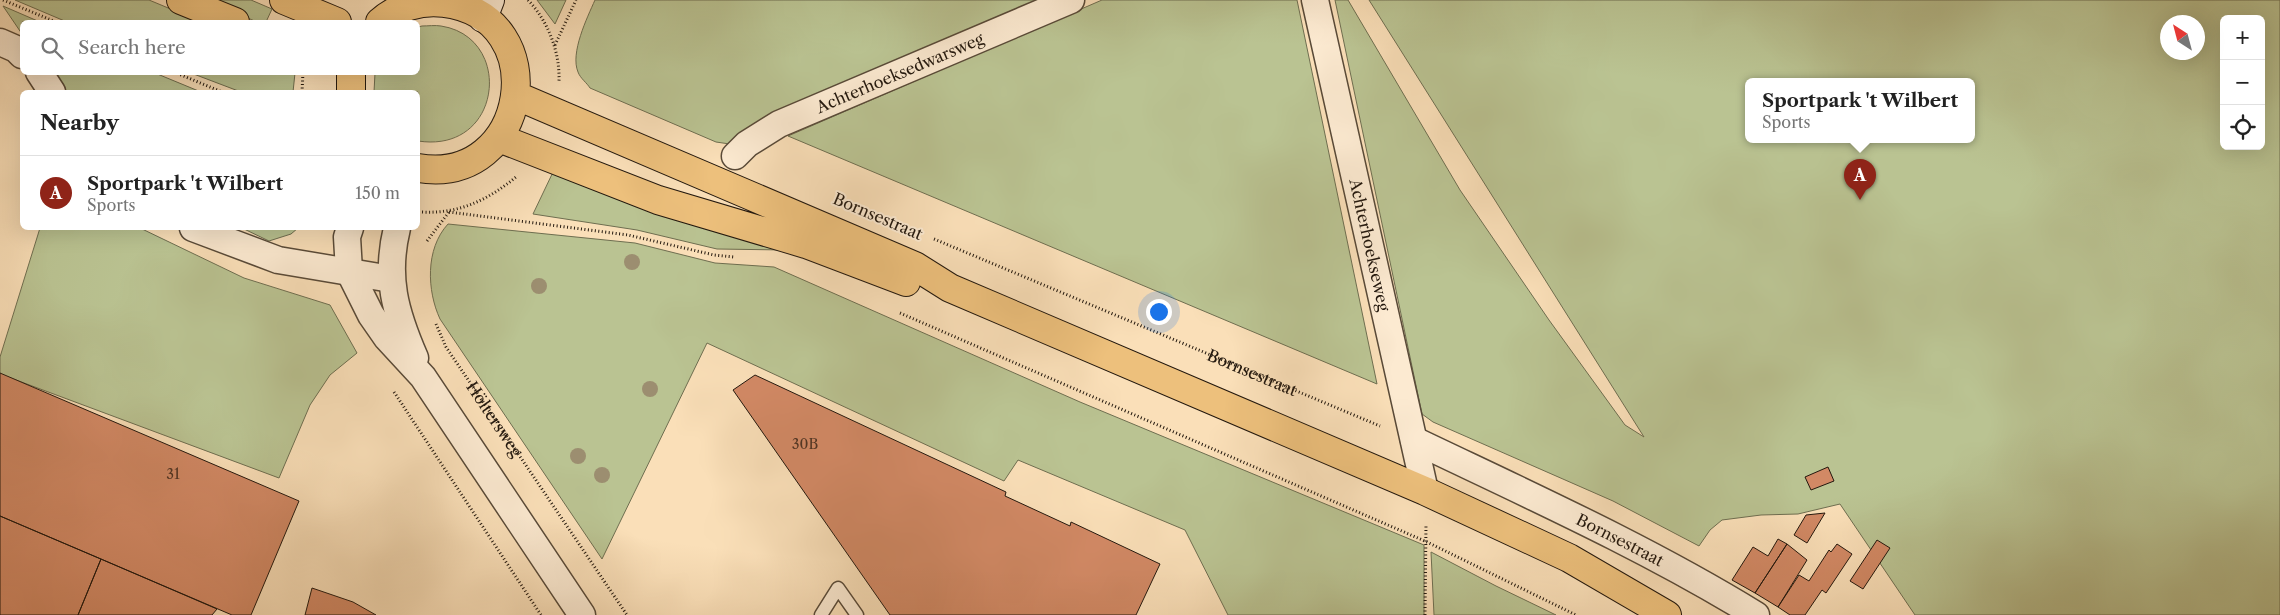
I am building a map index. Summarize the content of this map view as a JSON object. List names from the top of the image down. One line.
{"streets":{"main road":["Bornsestraat"],"street":["Achterhoeksedwarsweg","Achterhoekseweg"],"path":["Höltersweg"]},"crossings":[["Bornsestraat","Achterhoekseweg"]],"house_numbers":["30B","31"],"north":"top left","page":{"map_buttons":["+","−"],"search":"Search here","popup":["Sportpark 't Wilbert","Sports"],"heading":"Nearby","list":[{"mark":"A","name":"Sportpark 't Wilbert","note":"Sports","value":"150 m"}],"pins":"A"}}
